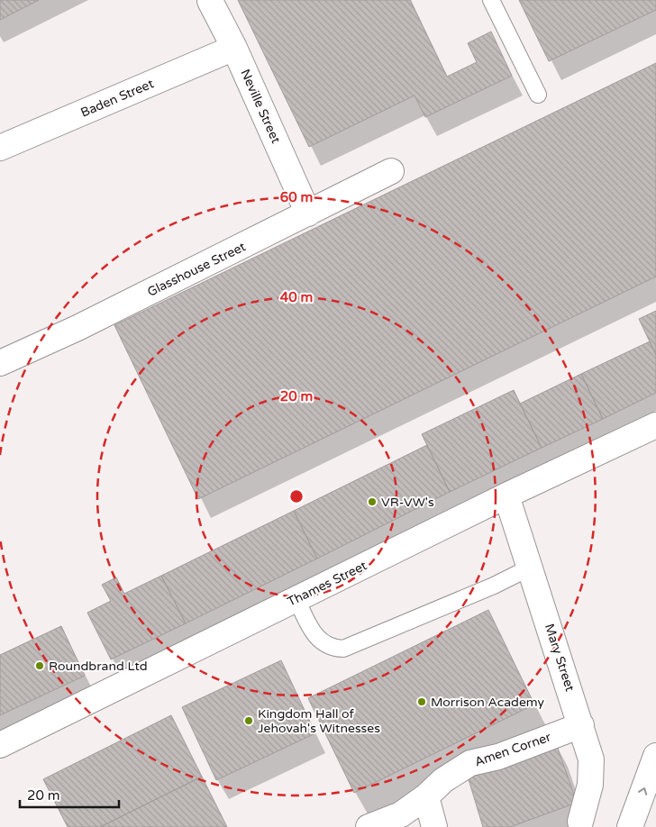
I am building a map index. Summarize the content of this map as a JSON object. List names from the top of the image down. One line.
{"streets":{"street":["Baden Street","Neville Street","Glasshouse Street","Thames Street","Mary Street","Amen Corner"]},"crossings":[["Baden Street","Neville Street"],["Neville Street","Glasshouse Street"],["Thames Street","Mary Street"],["Mary Street","Amen Corner"]],"places":["VR-VW's","Roundbrand Ltd","Morrison Academy","Kingdom Hall of Jehovah's Witnesses"],"scale_bar":"20 m","rings":["60 m","40 m","20 m"]}
